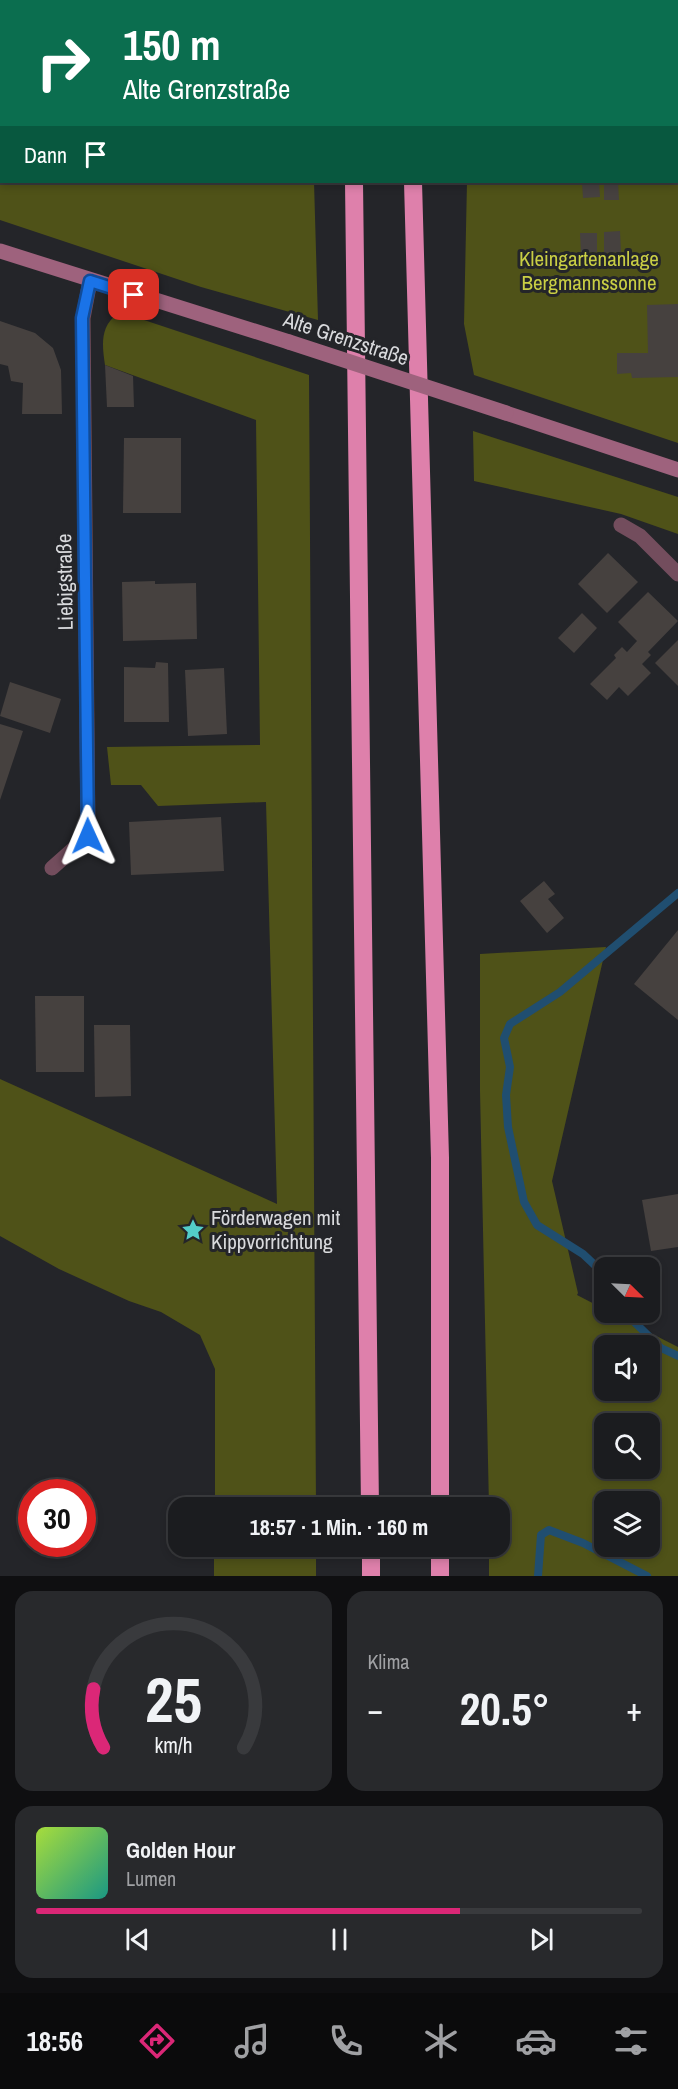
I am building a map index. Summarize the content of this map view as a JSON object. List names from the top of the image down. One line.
{"streets":{"street":["Alte Grenzstraße","Liebigstraße"]},"crossings":[["Alte Grenzstraße","Liebigstraße"]],"parks":["Kleingartenanlage Bergmannssonne"],"places":{"place":["Förderwagen mit Kippvorrichtung"]},"north":"bottom right","page":{"turn":["150 m","Alte Grenzstraße"],"then":"Dann","limit":"30","trip":"18:57 · 1 Min. · 160 m","tile":"Klima","heat":["−","20.5°","+"],"song":["Golden Hour","Lumen"],"tabs":"18:56","gauge":["25","km/h"]}}
